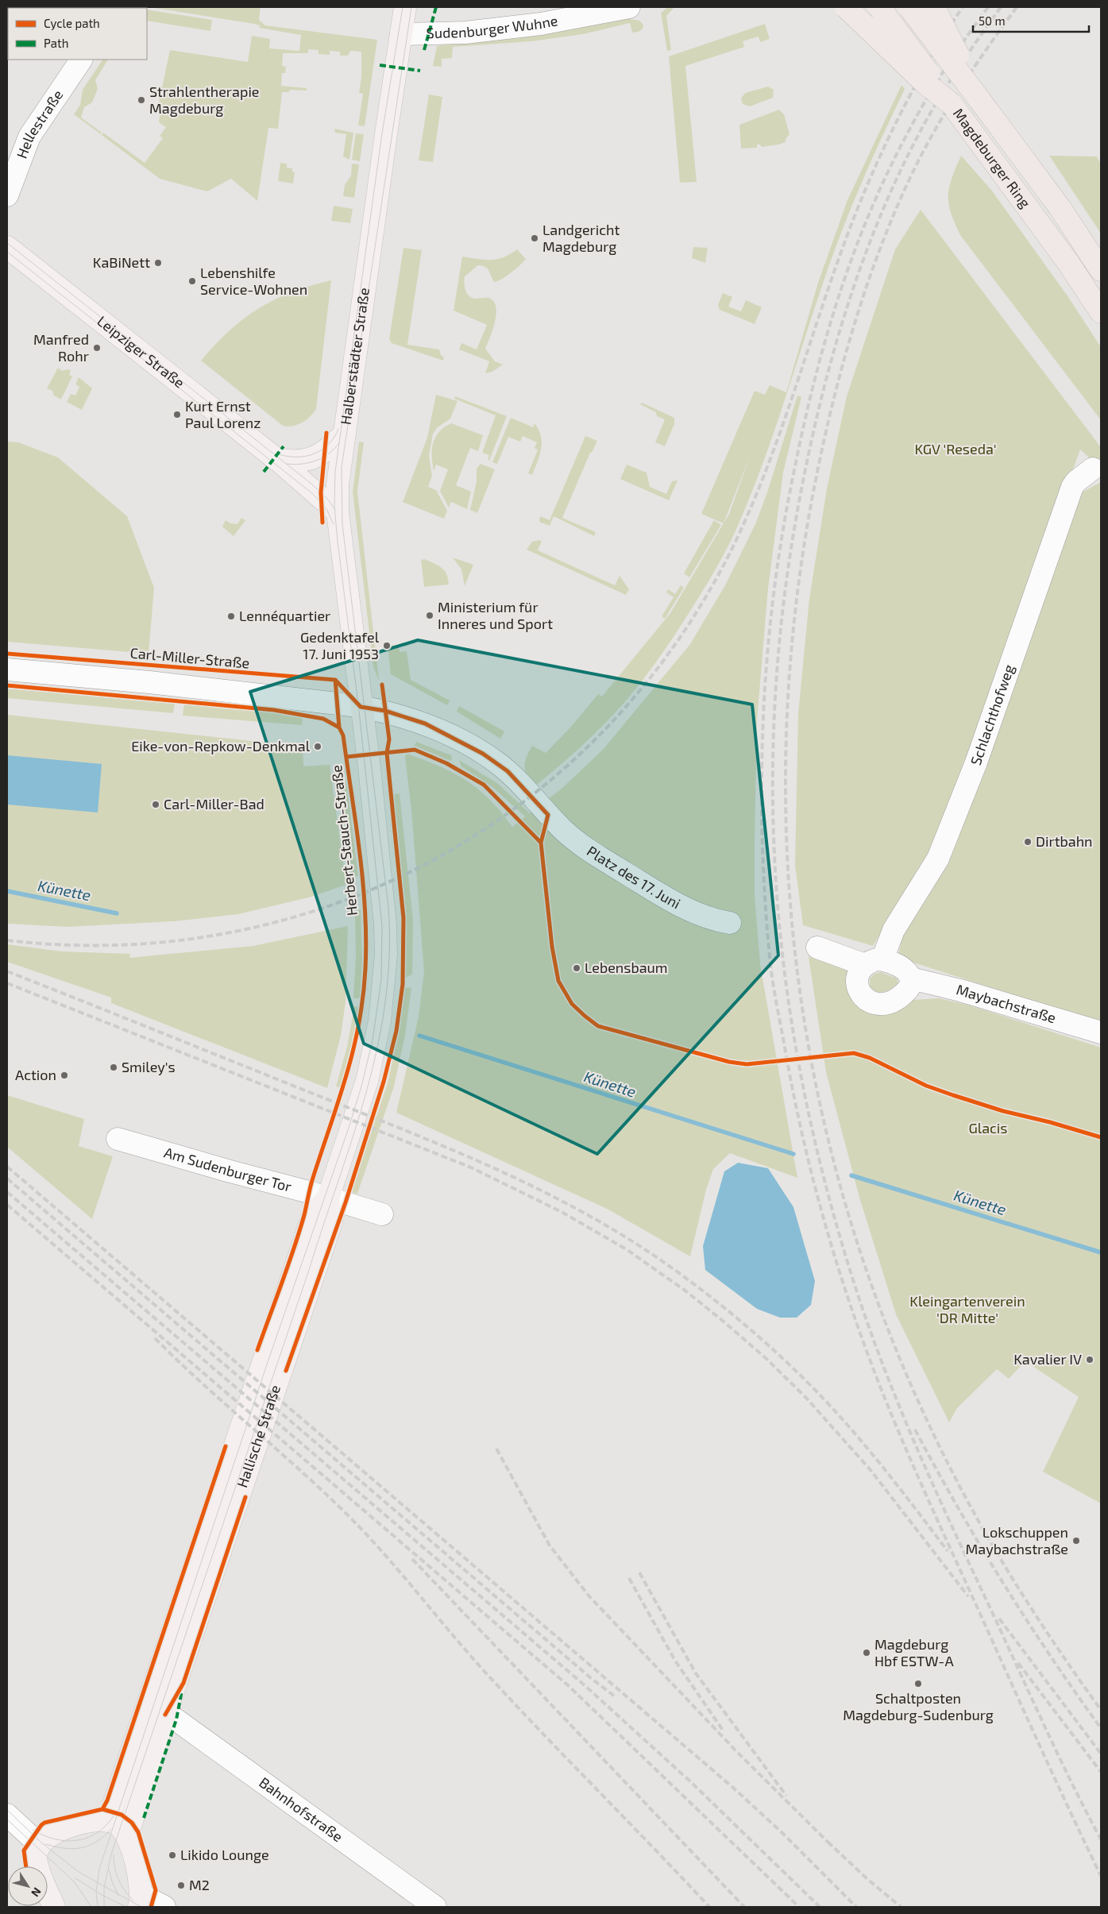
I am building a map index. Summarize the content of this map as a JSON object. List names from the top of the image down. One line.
{"streets":{"highway":["Magdeburger Ring"],"main road":["Leipziger Straße","Halberstädter Straße","Hallische Straße"],"street":["Sudenburger Wuhne","Hellestraße","Carl-Miller-Straße","Schlachthofweg","Platz des 17. Juni","Maybachstraße","Am Sudenburger Tor","Bahnhofstraße"],"cycle path":["Herbert-Stauch-Straße"]},"crossings":[["Sudenburger Wuhne","Halberstädter Straße"],["Leipziger Straße","Halberstädter Straße"],["Halberstädter Straße","Carl-Miller-Straße"],["Halberstädter Straße","Platz des 17. Juni"],["Carl-Miller-Straße","Platz des 17. Juni"],["Schlachthofweg","Maybachstraße"],["Am Sudenburger Tor","Hallische Straße"],["Hallische Straße","Bahnhofstraße"]],"water":["Künette"],"parks":["KGV 'Reseda'","Glacis","Kleingartenverein 'DR Mitte'"],"places":["Strahlentherapie Magdeburg","Landgericht Magdeburg","KaBiNett","Lebenshilfe Service-Wohnen","Manfred Rohr","Kurt Ernst Paul Lorenz","Ministerium für Inneres und Sport","Lennéquartier","Gedenktafel 17. Juni 1953","Eike-von-Repkow-Denkmal","Carl-Miller-Bad","Dirtbahn","Lebensbaum","Smiley's","Action","Kavalier IV","Lokschuppen Maybachstraße","Magdeburg Hbf ESTW-A","Schaltposten Magdeburg-Sudenburg","Likido Lounge","M2"],"legend":["Cycle path","Path"],"scale_bar":"50 m","north":"bottom right"}
